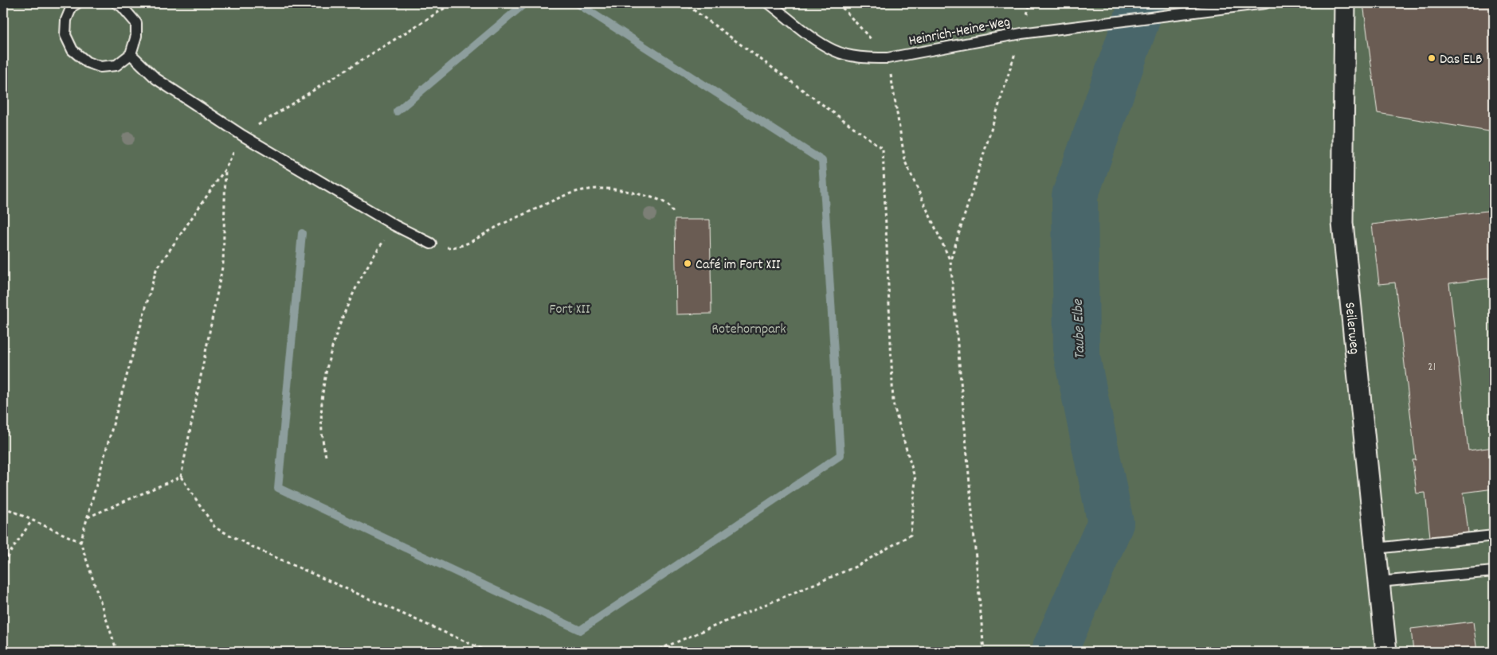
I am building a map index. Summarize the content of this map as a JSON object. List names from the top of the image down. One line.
{"streets":{"street":["Seilerweg"],"lane":["Heinrich-Heine-Weg"]},"water":["Taube Elbe"],"parks":["Fort XII","Rotehornpark"],"places":["Das ELB","Café im Fort XII"],"house_numbers":["21"]}
